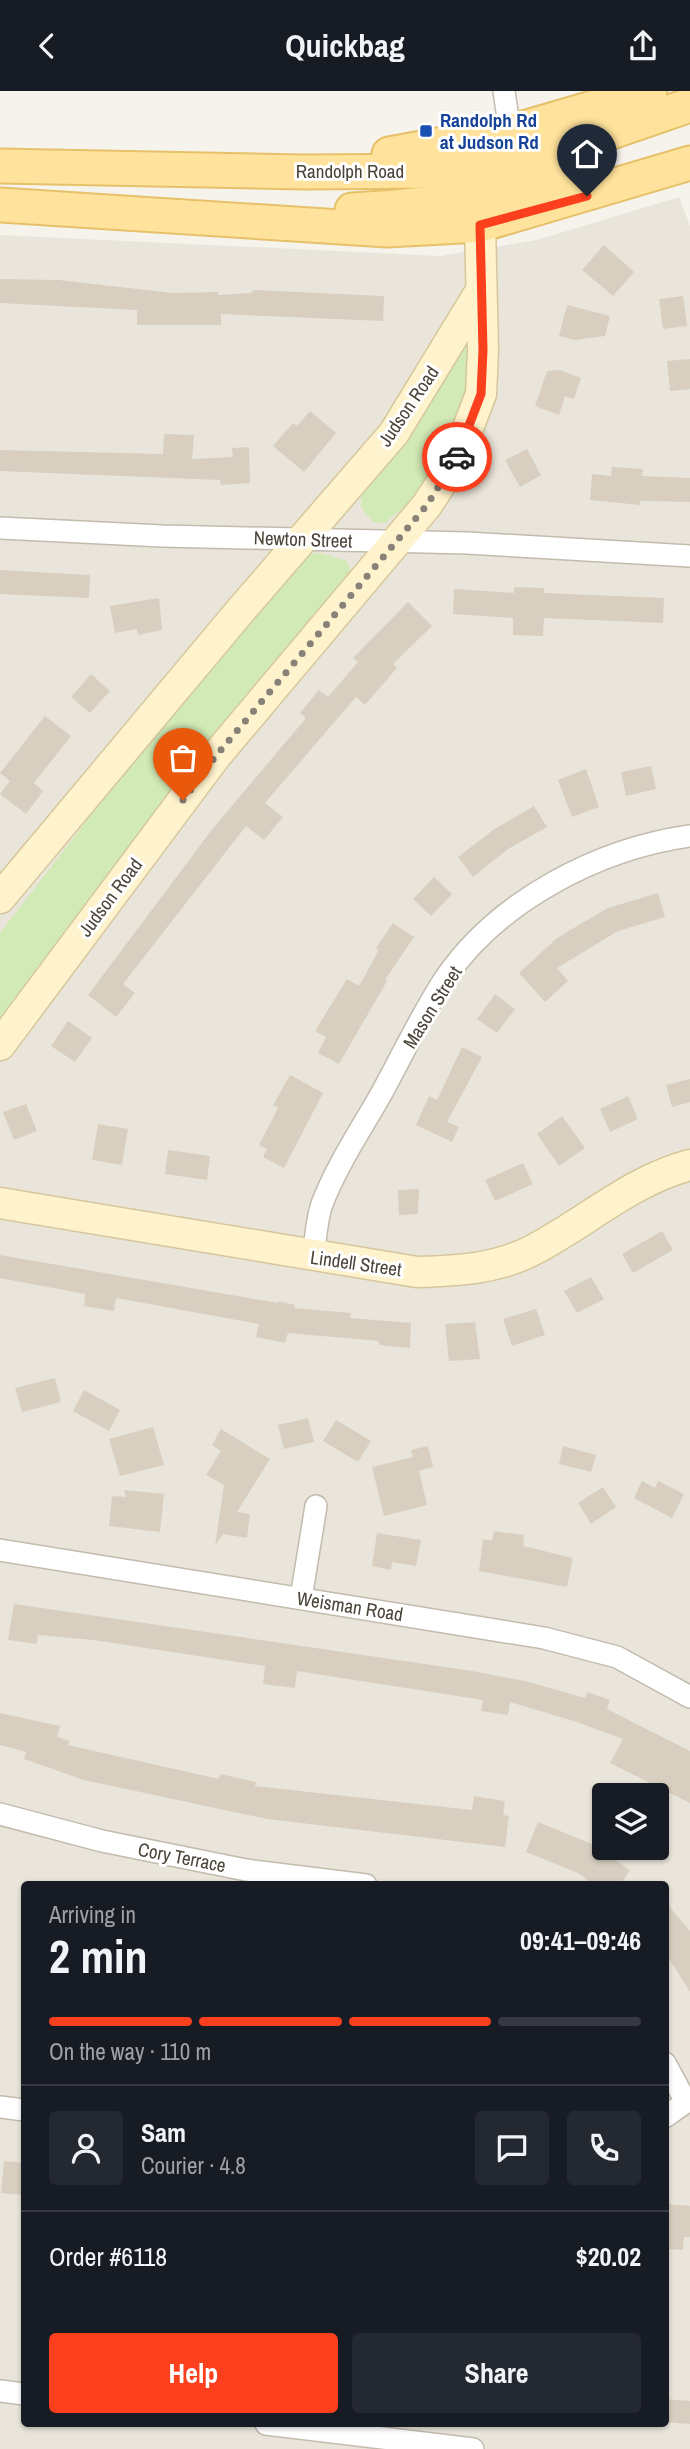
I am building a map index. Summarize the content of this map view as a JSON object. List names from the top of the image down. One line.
{"streets":{"main road":["Randolph Road"],"street":["Judson Road","Newton Street","Mason Street","Lindell Street","Weisman Road","Cory Terrace"]},"crossings":[["Judson Road","Newton Street"],["Mason Street","Lindell Street"]],"places":{"transit":["Randolph Rd at Judson Rd"]},"page":{"header":"Quickbag","heading":["2 min","Arriving in","09:41–09:46"],"panel":["Sam","Courier · 4.8","Order #6118","$20.02"],"bar":"On the way · 110 m","buttons":["Help","Share"]}}
